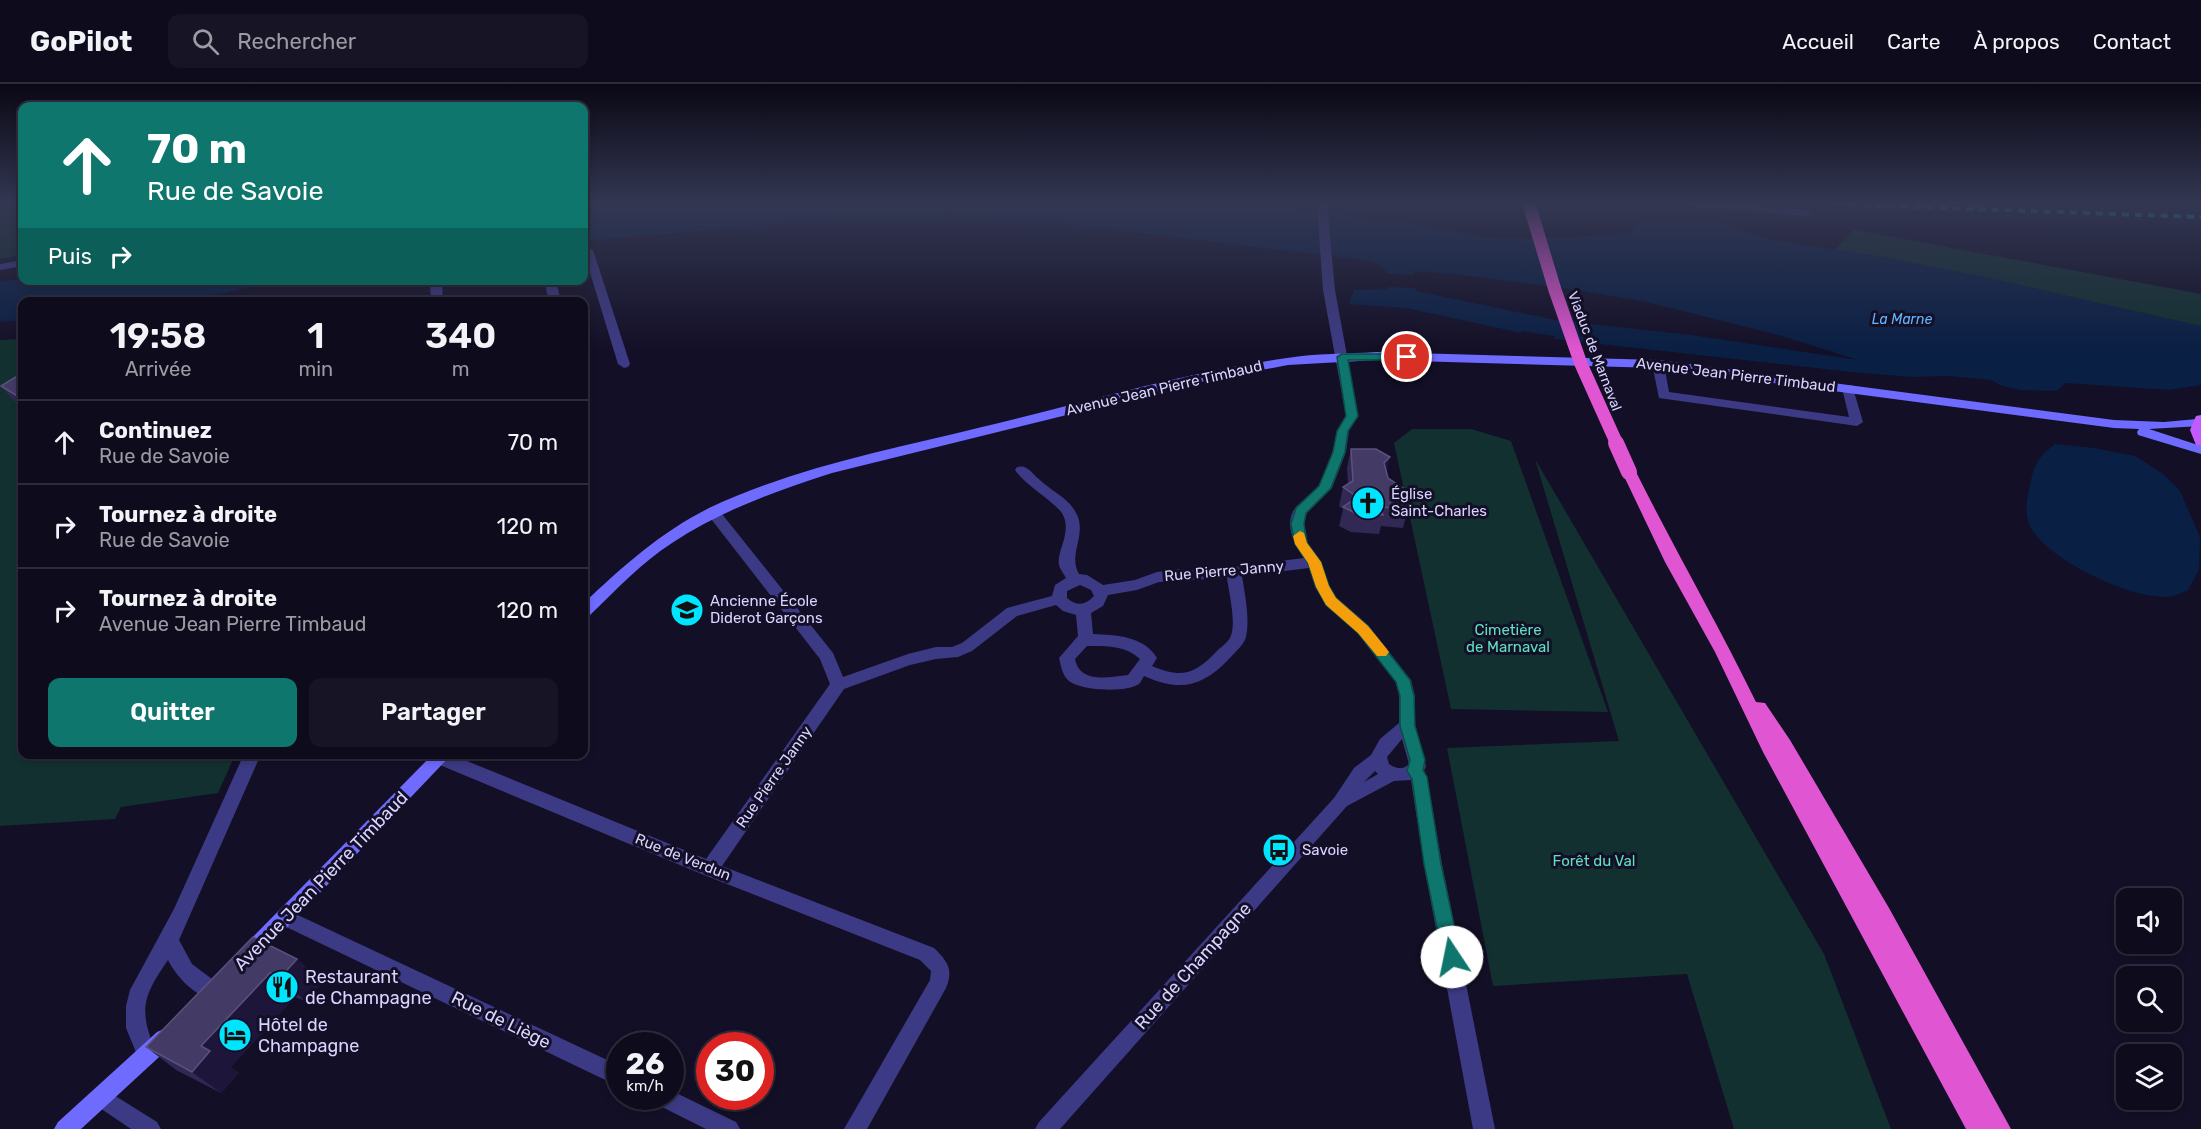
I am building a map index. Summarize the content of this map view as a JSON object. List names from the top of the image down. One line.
{"streets":{"highway":["Viaduc de Marnaval"],"main road":["Avenue Jean Pierre Timbaud"],"street":["Rue Pierre Janny","Rue de Verdun","Rue de Champagne","Rue de Liège"]},"crossings":[["Avenue Jean Pierre Timbaud","Rue de Liège"],["Rue Pierre Janny","Rue de Verdun"]],"water":["La Marne"],"parks":["Cimetière de Marnaval","Forêt du Val"],"places":{"church":["Église Saint-Charles"],"school or university":["Ancienne École Diderot Garçons"],"bus stop":["Savoie"],"restaurant":["Restaurant de Champagne"],"hotel":["Hôtel de Champagne"]},"page":{"header":"GoPilot","search":"Rechercher","nav":["Accueil","Carte","À propos","Contact"],"turn":["70 m","Rue de Savoie"],"then":"Puis","eta":["19:58","Arrivée","1","min","340","m"],"list":[{"name":"Continuez","note":"Rue de Savoie","value":"70 m"},{"name":"Tournez à droite","note":"Rue de Savoie","value":"120 m"},{"name":"Tournez à droite","note":"Avenue Jean Pierre Timbaud","value":"120 m"}],"buttons":["Quitter","Partager"],"speed":"26 km/h","limit":"30"}}
